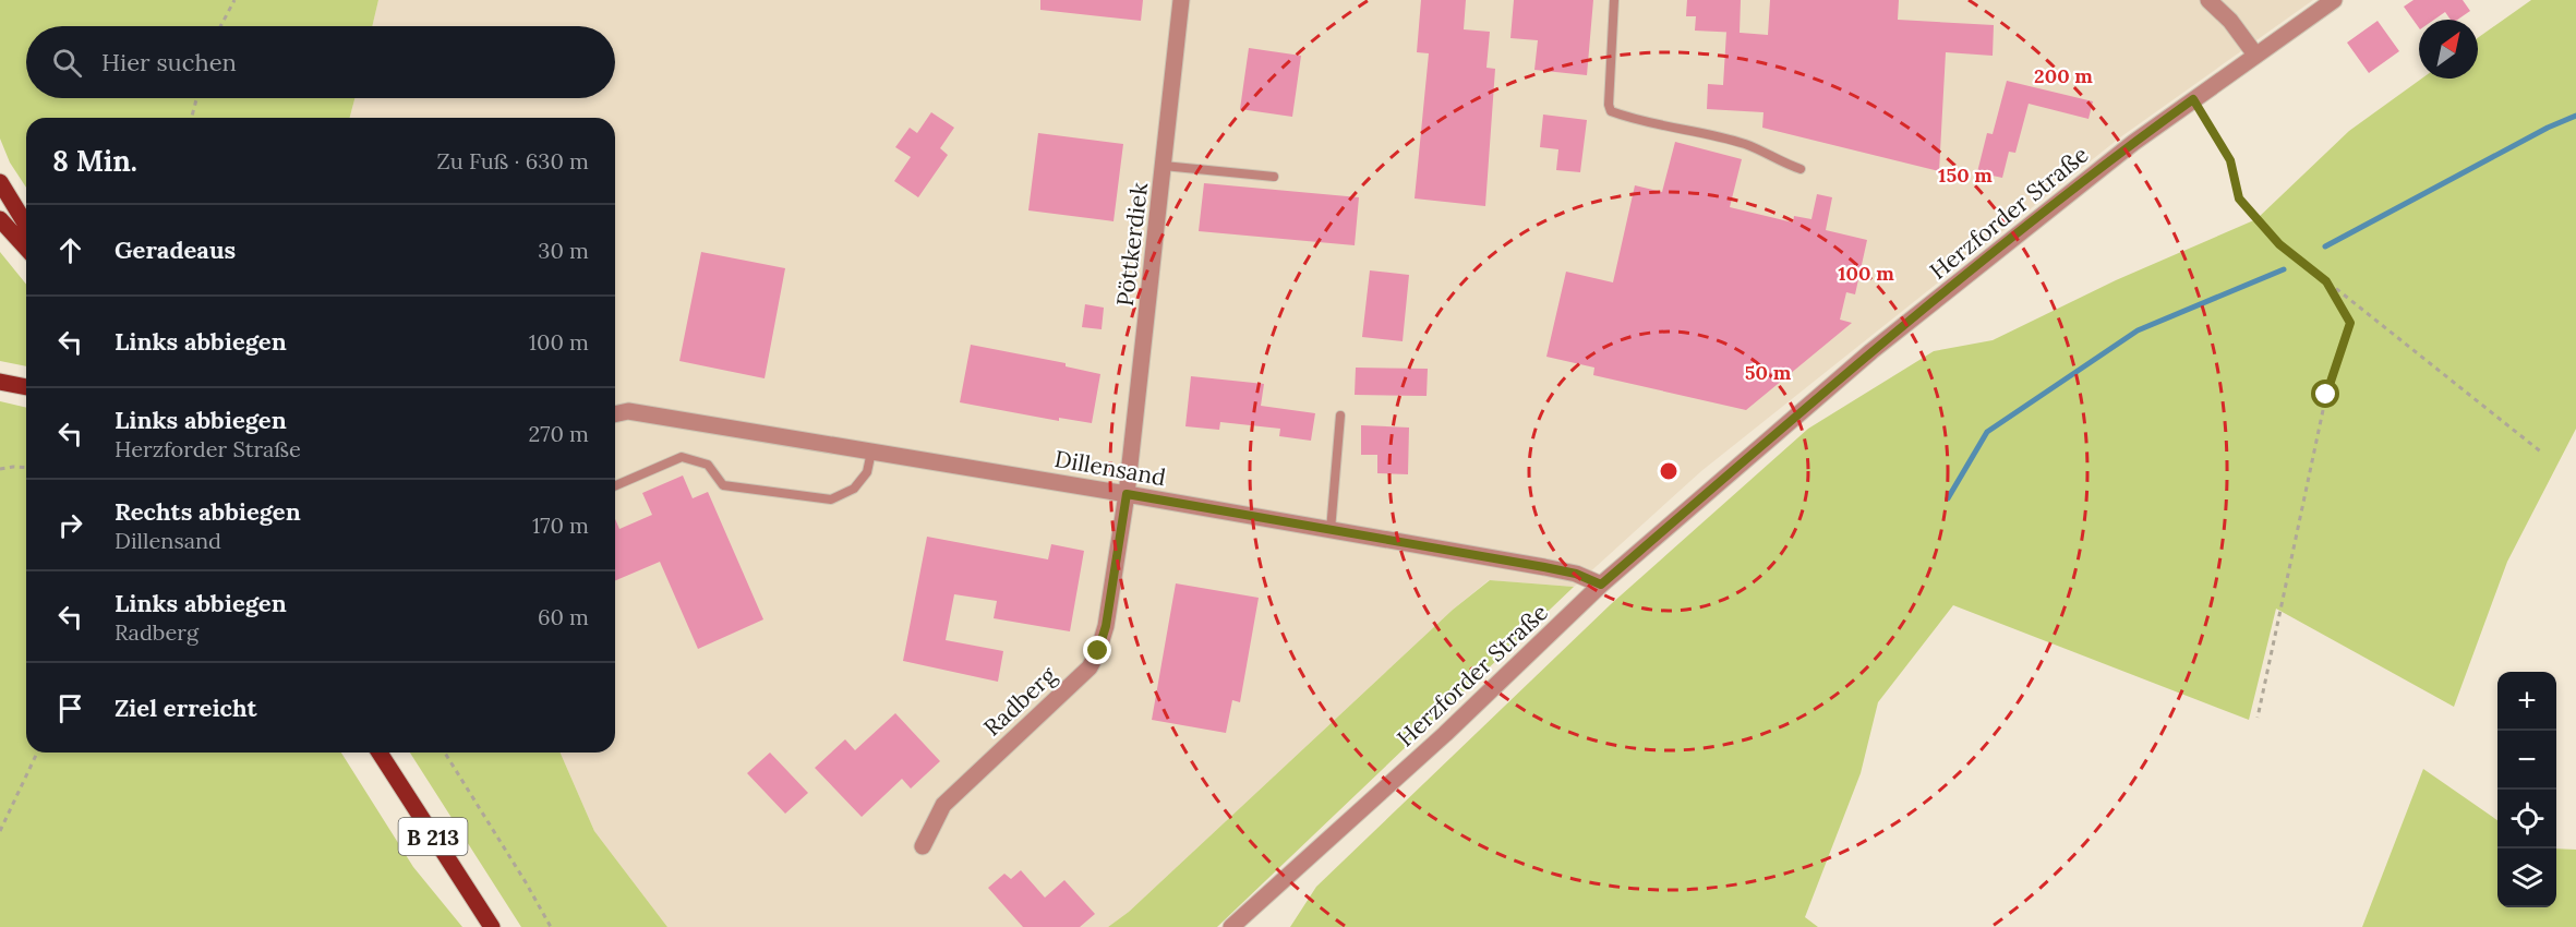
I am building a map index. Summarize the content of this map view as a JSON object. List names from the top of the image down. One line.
{"streets":{"main road":["B 213"],"street":["Herzforder Straße","Pöttkerdiek","Dillensand","Radberg"]},"crossings":[["Herzforder Straße","Dillensand"],["Pöttkerdiek","Dillensand"],["Pöttkerdiek","Radberg"],["Dillensand","Radberg"]],"north":"top right","page":{"search":"Hier suchen","heading":["8 Min.","Zu Fuß · 630 m"],"list":[["Geradeaus","30 m"],["Links abbiegen","100 m"],["Links abbiegen","Herzforder Straße","270 m"],["Rechts abbiegen","Dillensand","170 m"],["Links abbiegen","Radberg","60 m"],"Ziel erreicht"],"map_buttons":["+","−"]},"rings":["200 m","150 m","100 m","50 m"]}
